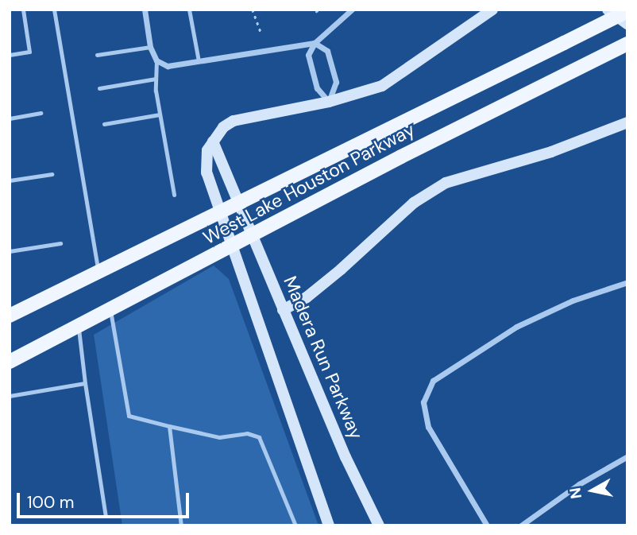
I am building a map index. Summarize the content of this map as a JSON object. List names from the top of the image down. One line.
{"streets":{"main road":["West Lake Houston Parkway"],"street":["Madera Run Parkway"]},"crossings":[["West Lake Houston Parkway","Madera Run Parkway"]],"scale_bar":"100 m","north":"left"}
